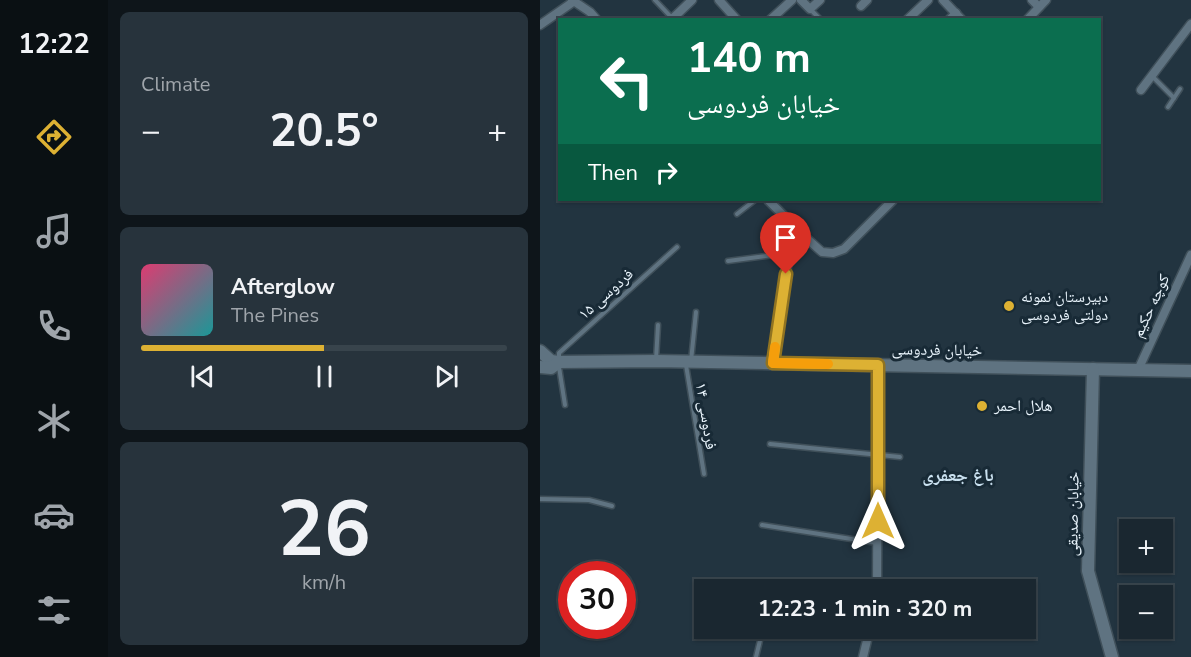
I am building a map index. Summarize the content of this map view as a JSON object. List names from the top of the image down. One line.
{"streets":{"street":["کوچه حکیم","خیابان فردوسی","خیابان صدیقی"],"lane":["فردوسی ۱۵","فردوسی ۱۴"]},"crossings":[["فردوسی ۱۵","خیابان فردوسی"],["کوچه حکیم","خیابان فردوسی"],["خیابان فردوسی","فردوسی ۱۴"],["خیابان فردوسی","خیابان صدیقی"]],"districts":["باغ جعفری"],"places":["دبیرستان نمونه دولتی فردوسی","هلال احمر"],"page":{"tabs":"12:22","tile":["Climate",["26","km/h"]],"turn":["140 m","خیابان فردوسی"],"heat":["−","20.5°","+"],"then":"Then","song":["Afterglow","The Pines"],"map_buttons":["+","−"],"limit":"30","trip":"12:23 · 1 min · 320 m"}}
